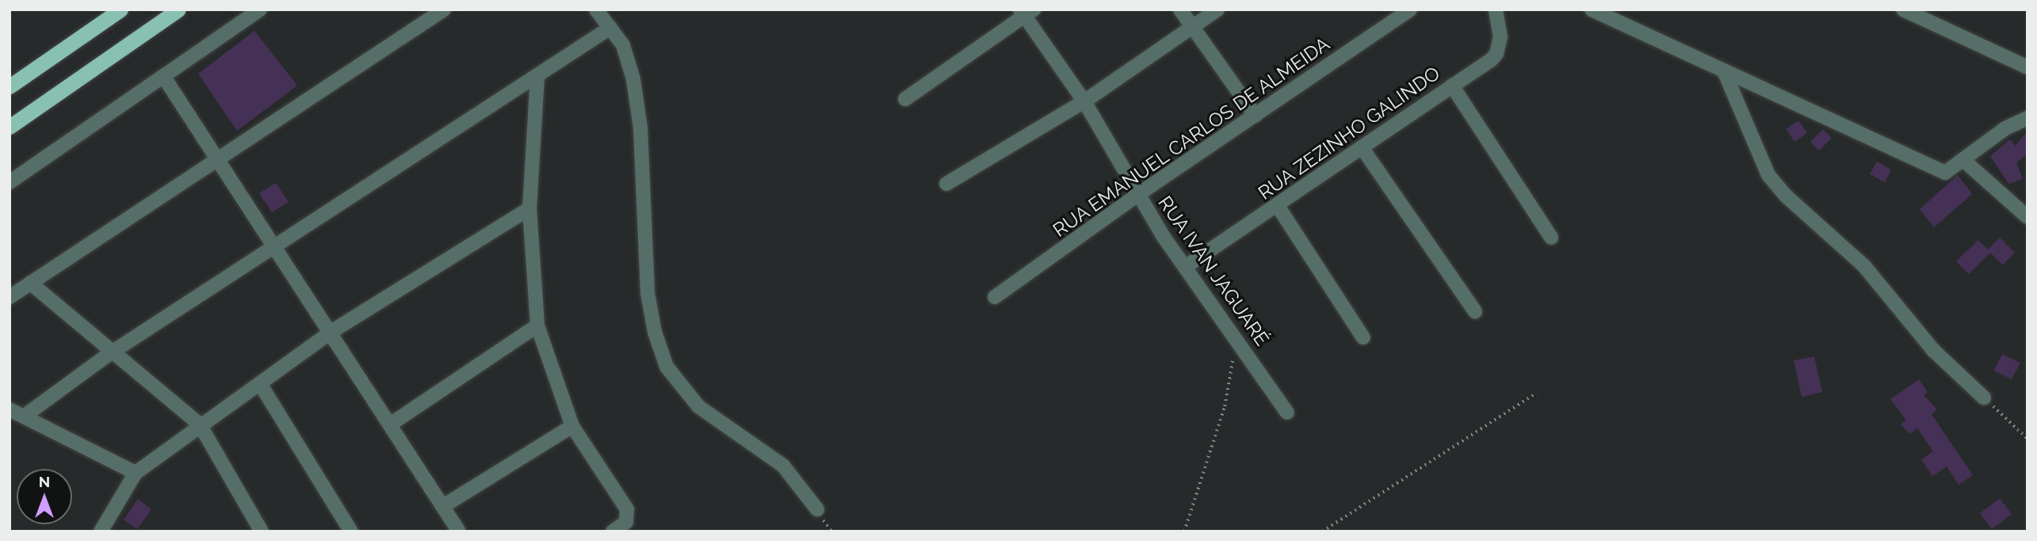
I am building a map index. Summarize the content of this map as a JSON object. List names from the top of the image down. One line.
{"streets":{"street":["RUA ZEZINHO GALINDO","RUA EMANUEL CARLOS DE ALMEIDA","RUA IVAN JAGUARÉ"]},"crossings":[["RUA ZEZINHO GALINDO","RUA IVAN JAGUARÉ"],["RUA EMANUEL CARLOS DE ALMEIDA","RUA IVAN JAGUARÉ"]],"north":"top"}
